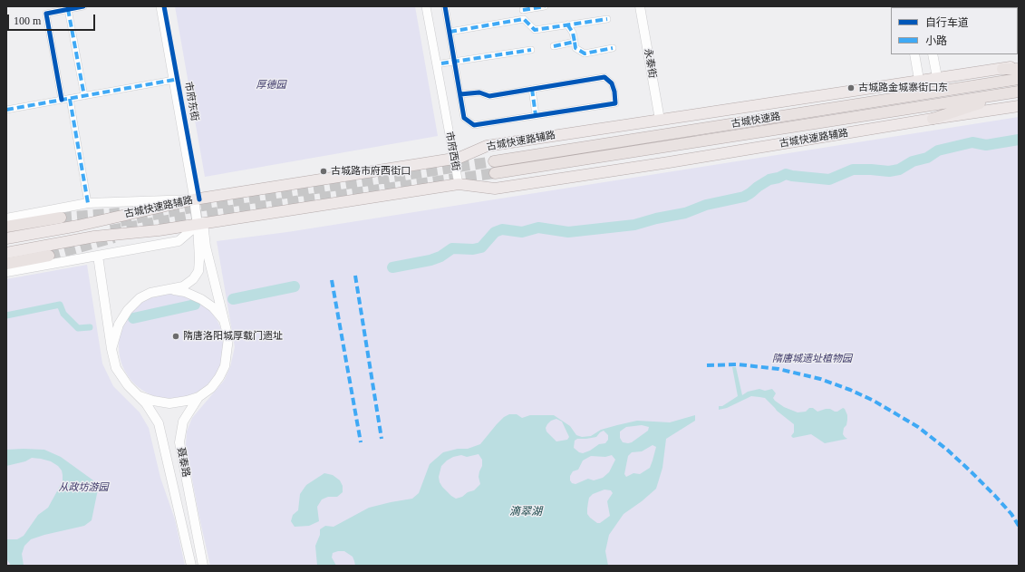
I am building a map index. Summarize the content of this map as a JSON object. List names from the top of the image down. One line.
{"streets":{"highway":["古城快速路"],"main road":["永泰街","市府东街","古城快速路辅路","聂泰路"],"street":["市府西街"]},"crossings":[["永泰街","古城快速路辅路"],["市府东街","古城快速路辅路"],["市府东街","聂泰路"],["古城快速路辅路","市府西街"],["古城快速路辅路","聂泰路"]],"water":["滴翠湖"],"parks":["厚德园","隋唐城遗址植物园","从政坊游园"],"places":["古城路金城寨街口东","古城路市府西街口","隋唐洛阳城厚载门遗址"],"legend":["自行车道","小路"],"scale_bar":"100 m"}
